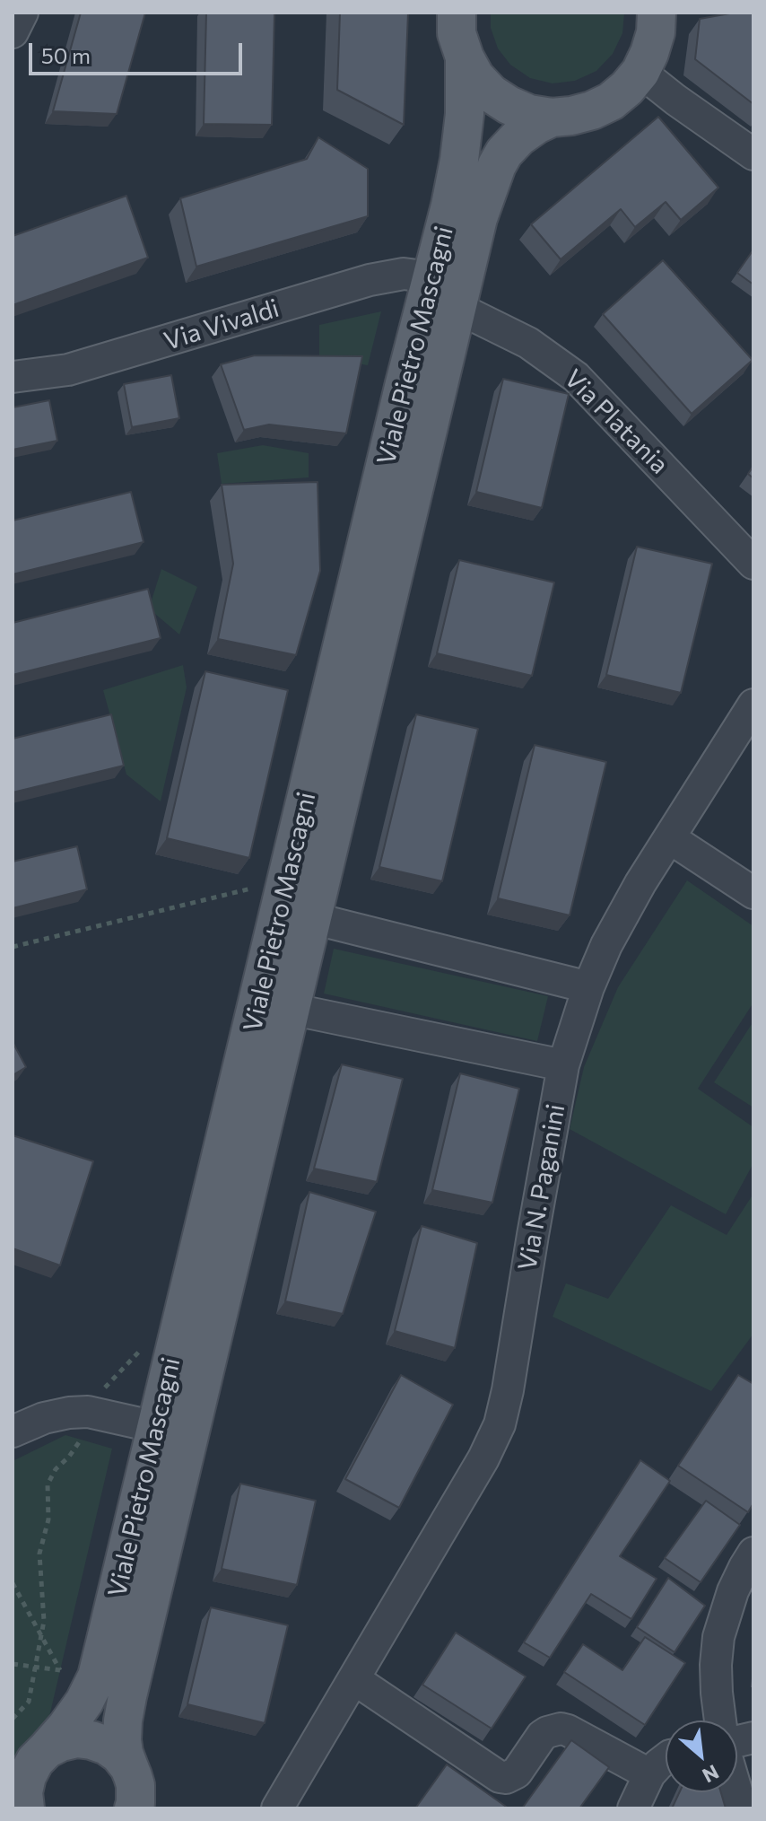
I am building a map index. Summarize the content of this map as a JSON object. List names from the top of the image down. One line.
{"streets":{"main road":["Viale Pietro Mascagni"],"street":["Via Vivaldi","Via Platania","Via N. Paganini"]},"crossings":[["Via Vivaldi","Viale Pietro Mascagni"],["Viale Pietro Mascagni","Via Platania"]],"scale_bar":"50 m","north":"bottom right"}
